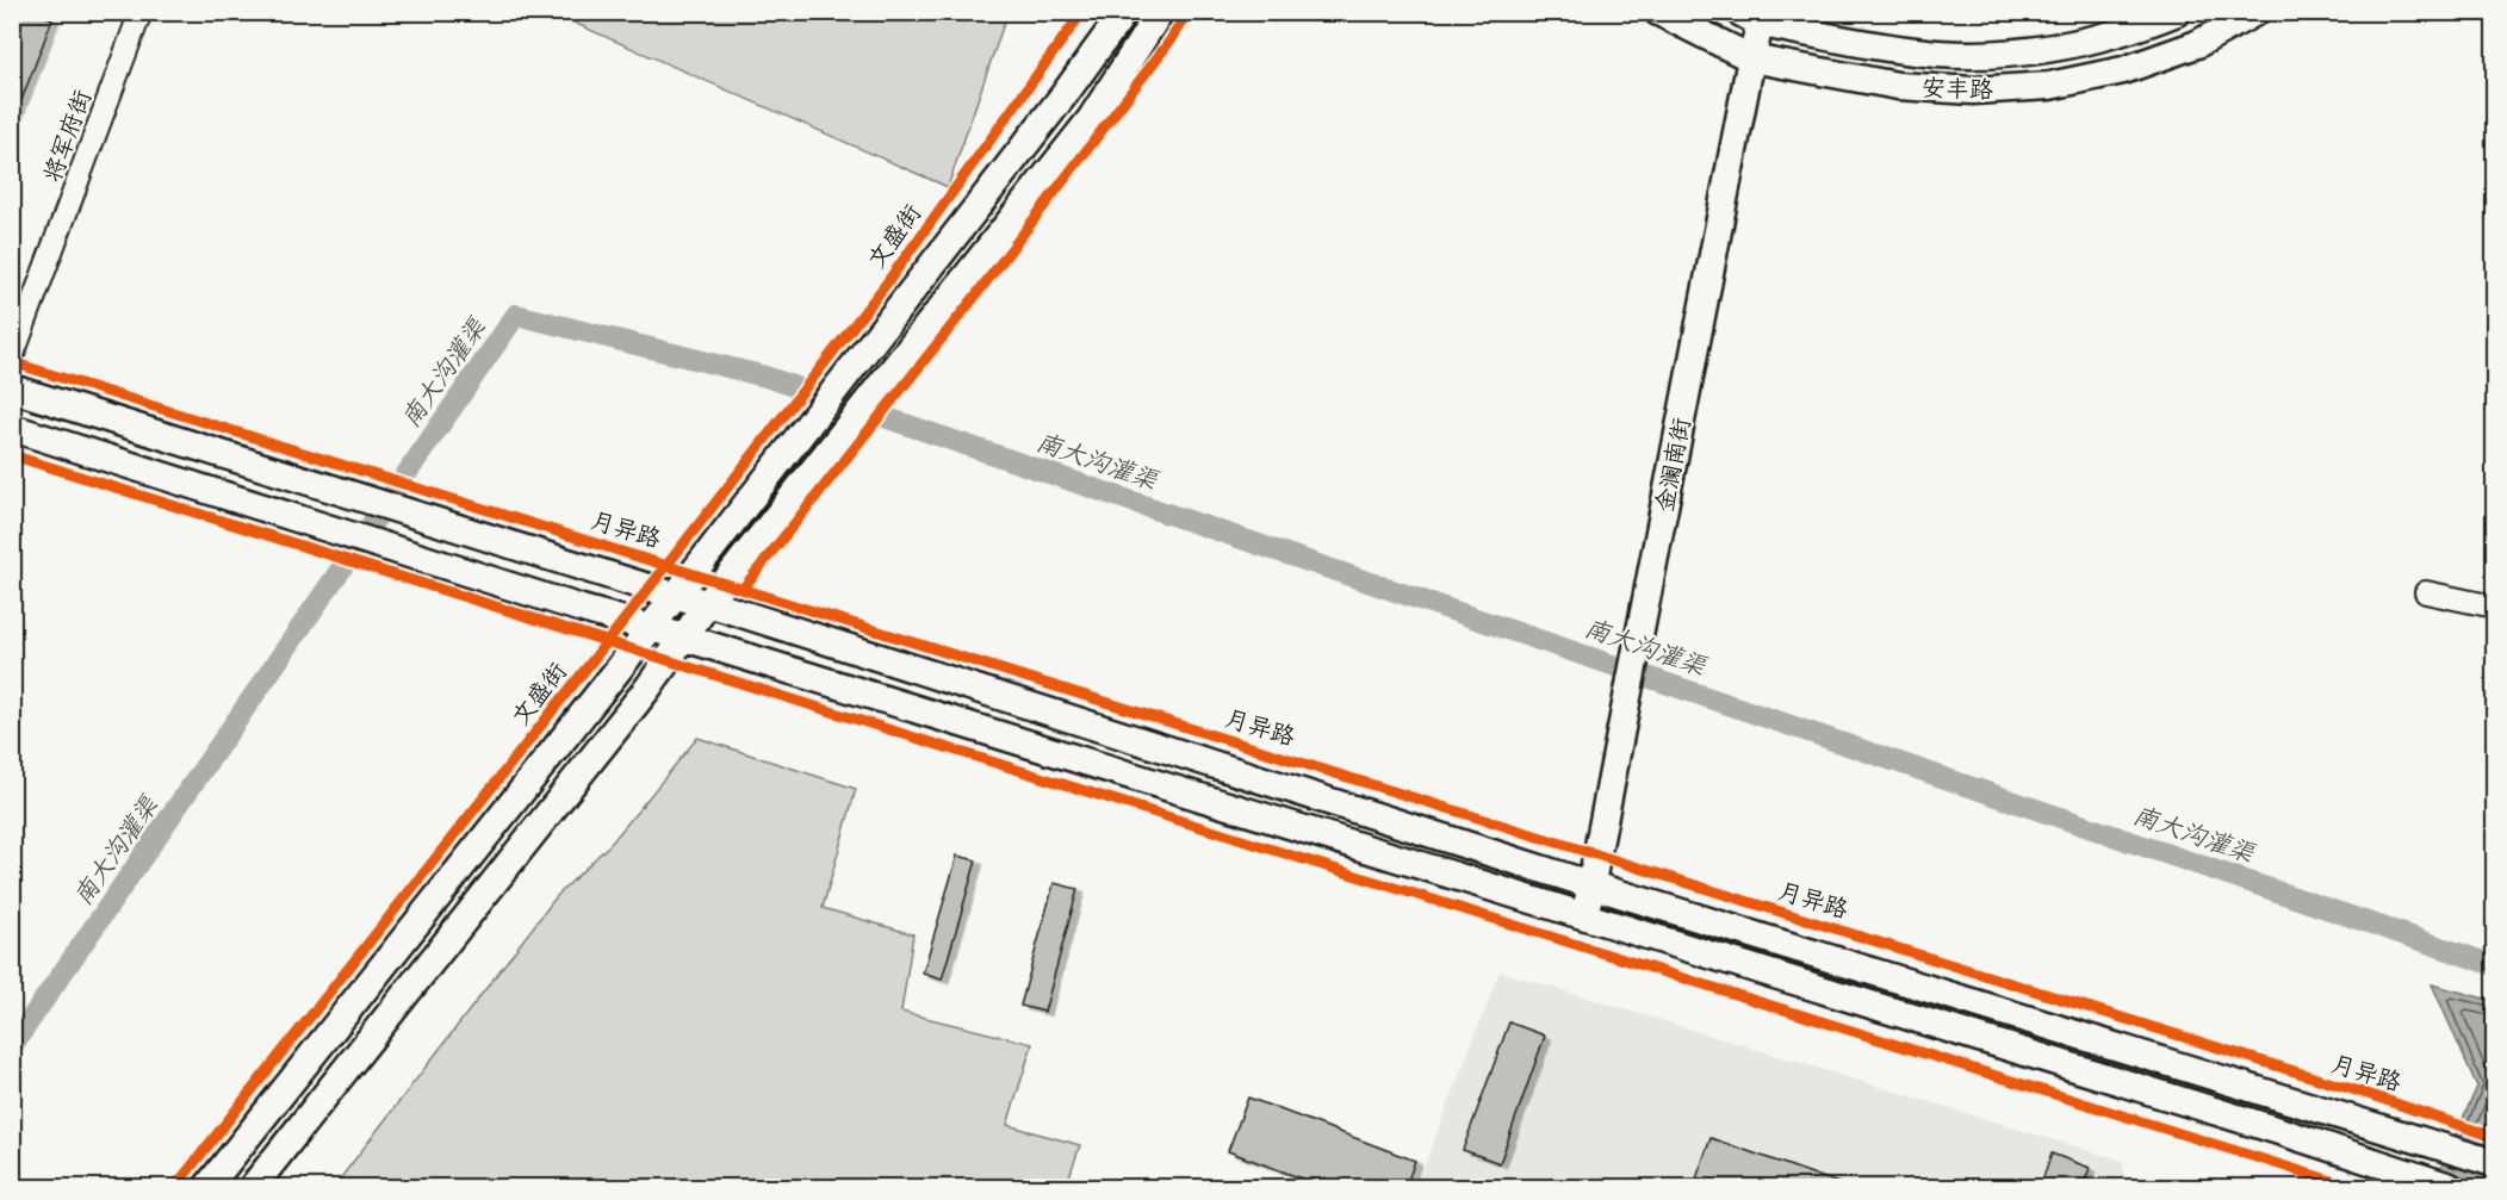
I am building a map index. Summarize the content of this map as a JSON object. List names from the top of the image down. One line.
{"streets":{"main road":["安丰路","文盛街","金澜南街","月异路"],"street":["将军府街"]},"crossings":[["安丰路","金澜南街"],["文盛街","月异路"],["金澜南街","月异路"]],"water":["南大沟灌渠"]}
